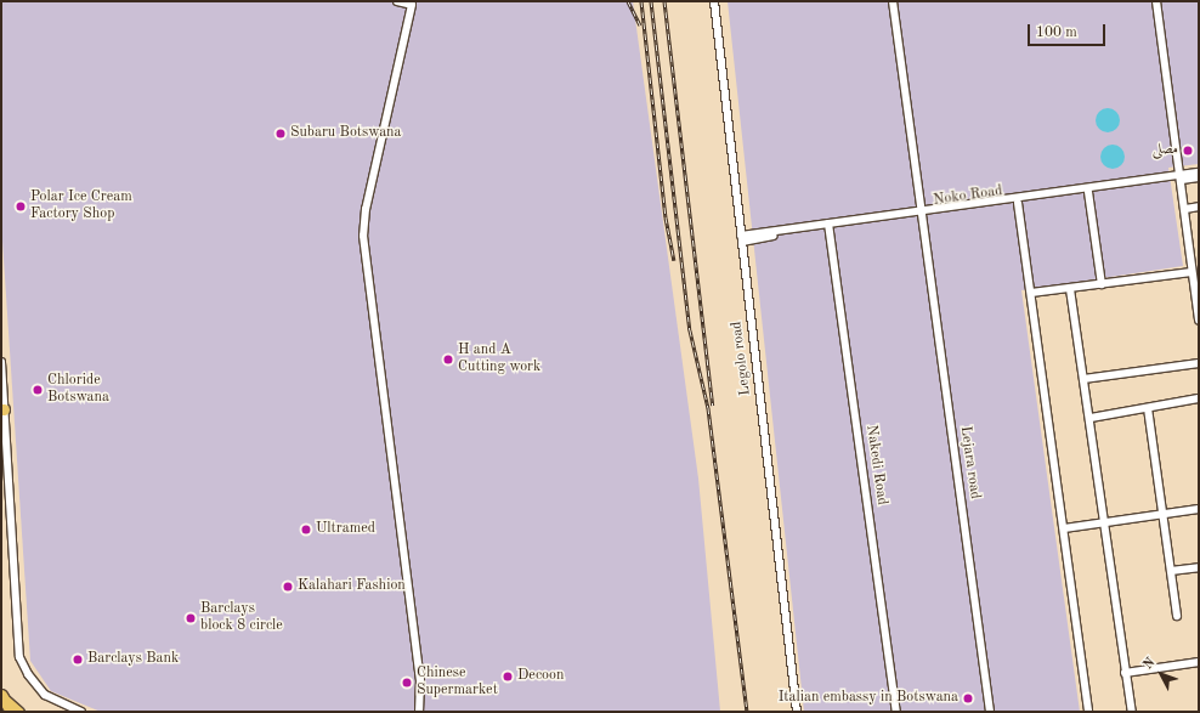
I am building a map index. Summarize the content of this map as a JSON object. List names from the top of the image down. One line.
{"streets":{"street":["Noko Road","Legolo road","Lejara road","Nakedi Road"]},"crossings":[["Noko Road","Legolo road"],["Noko Road","Lejara road"],["Noko Road","Nakedi Road"]],"places":["Subaru Botswana","مصلى","Polar Ice Cream Factory Shop","H and A Cutting work","Chloride Botswana","Ultramed","Kalahari Fashion","Barclays block 8 circle","Barclays Bank","Decoon","Chinese Supermarket","Italian embassy in Botswana"],"scale_bar":"100 m","north":"top left"}
